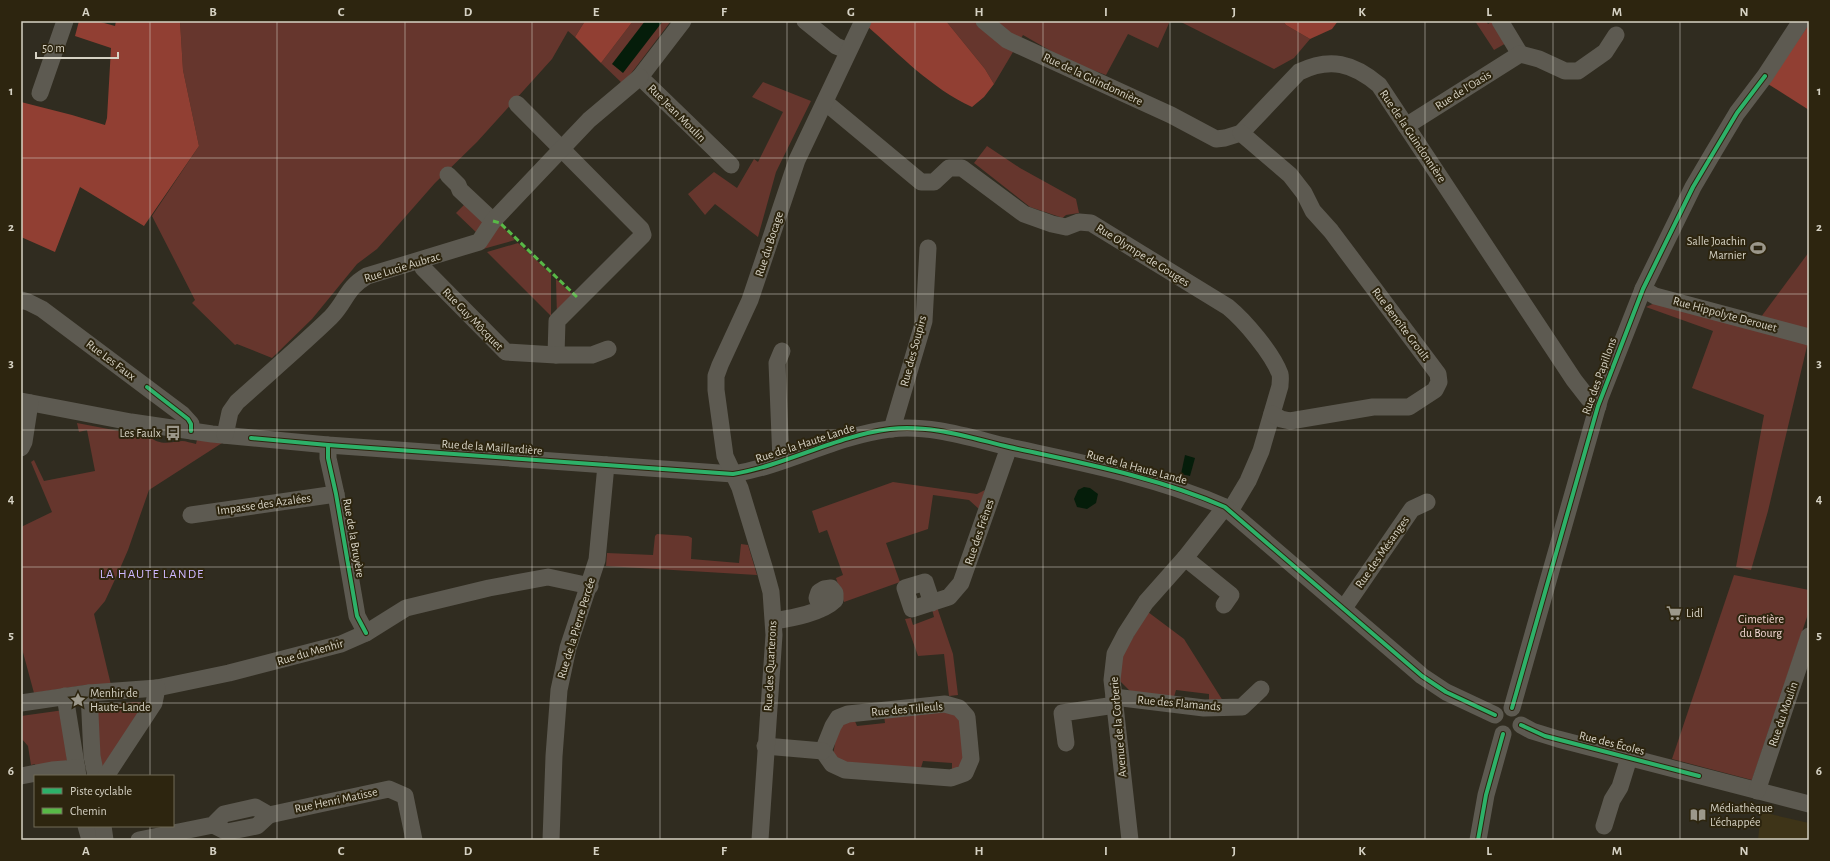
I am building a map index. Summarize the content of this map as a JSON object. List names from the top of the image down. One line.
{"streets":{"street":["Rue de la Guindonnière","Rue de l'Oasis","Rue Jean Moulin","Rue du Bocage","Rue Olympe de Gouges","Rue Lucie Aubrac","Rue Hippolyte Derouet","Rue Guy Môcquet","Rue Benoîte Groult","Rue des Soupirs","Rue Les Faux","Rue des Papillons","Rue de la Haute Lande","Rue de la Maillardière","Impasse des Azalées","Rue des Frênes","Rue de la Bruyère","Rue des Mésanges","Rue de la Pierre Percée","Rue du Menhir","Rue des Quarterons","Rue des Flamands","Rue des Tilleuls","Rue du Moulin","Avenue de la Corberie","Rue des Écoles","Rue Henri Matisse"]},"crossings":[["Rue de la Guindonnière","Rue de l'Oasis"],["Rue de la Guindonnière","Rue Benoîte Groult"],["Rue de la Guindonnière","Rue des Papillons"],["Rue Jean Moulin","Rue Lucie Aubrac"],["Rue du Bocage","Rue Olympe de Gouges"],["Rue du Bocage","Rue de la Haute Lande"],["Rue du Bocage","Rue de la Maillardière"],["Rue du Bocage","Rue des Quarterons"],["Rue Olympe de Gouges","Rue Benoîte Groult"],["Rue Olympe de Gouges","Rue de la Haute Lande"],["Rue Olympe de Gouges","Avenue de la Corberie"],["Rue Lucie Aubrac","Rue Guy Môcquet"],["Rue Lucie Aubrac","Rue de la Maillardière"],["Rue Hippolyte Derouet","Rue des Papillons"],["Rue des Soupirs","Rue de la Haute Lande"],["Rue Les Faux","Rue de la Maillardière"],["Rue des Papillons","Rue de la Haute Lande"],["Rue des Papillons","Rue des Écoles"],["Rue de la Haute Lande","Rue de la Maillardière"],["Rue de la Haute Lande","Rue des Frênes"],["Rue de la Haute Lande","Rue des Mésanges"],["Rue de la Haute Lande","Rue des Quarterons"],["Rue de la Haute Lande","Avenue de la Corberie"],["Rue de la Haute Lande","Rue des Écoles"],["Rue de la Maillardière","Rue de la Bruyère"],["Rue de la Maillardière","Rue de la Pierre Percée"],["Rue de la Maillardière","Rue des Quarterons"],["Impasse des Azalées","Rue de la Bruyère"],["Rue de la Bruyère","Rue du Menhir"],["Rue de la Pierre Percée","Rue du Menhir"],["Rue des Flamands","Avenue de la Corberie"],["Rue du Moulin","Rue des Écoles"]],"districts":["LA HAUTE LANDE"],"parks":["Cimetière du Bourg"],"places":{"sports":["Salle Joachin Marnier"],"bus stop":["Les Faulx"],"supermarket":["Lidl"],"place":["Menhir de Haute-Lande"],"library":["Médiathèque L'échappée"]},"legend":["Piste cyclable","Chemin"],"scale_bar":"50 m","grid":{"columns":["A","B","C","D","E","F","G","H","I","J","K","L","M","N"],"rows":["1","2","3","4","5","6"]}}
